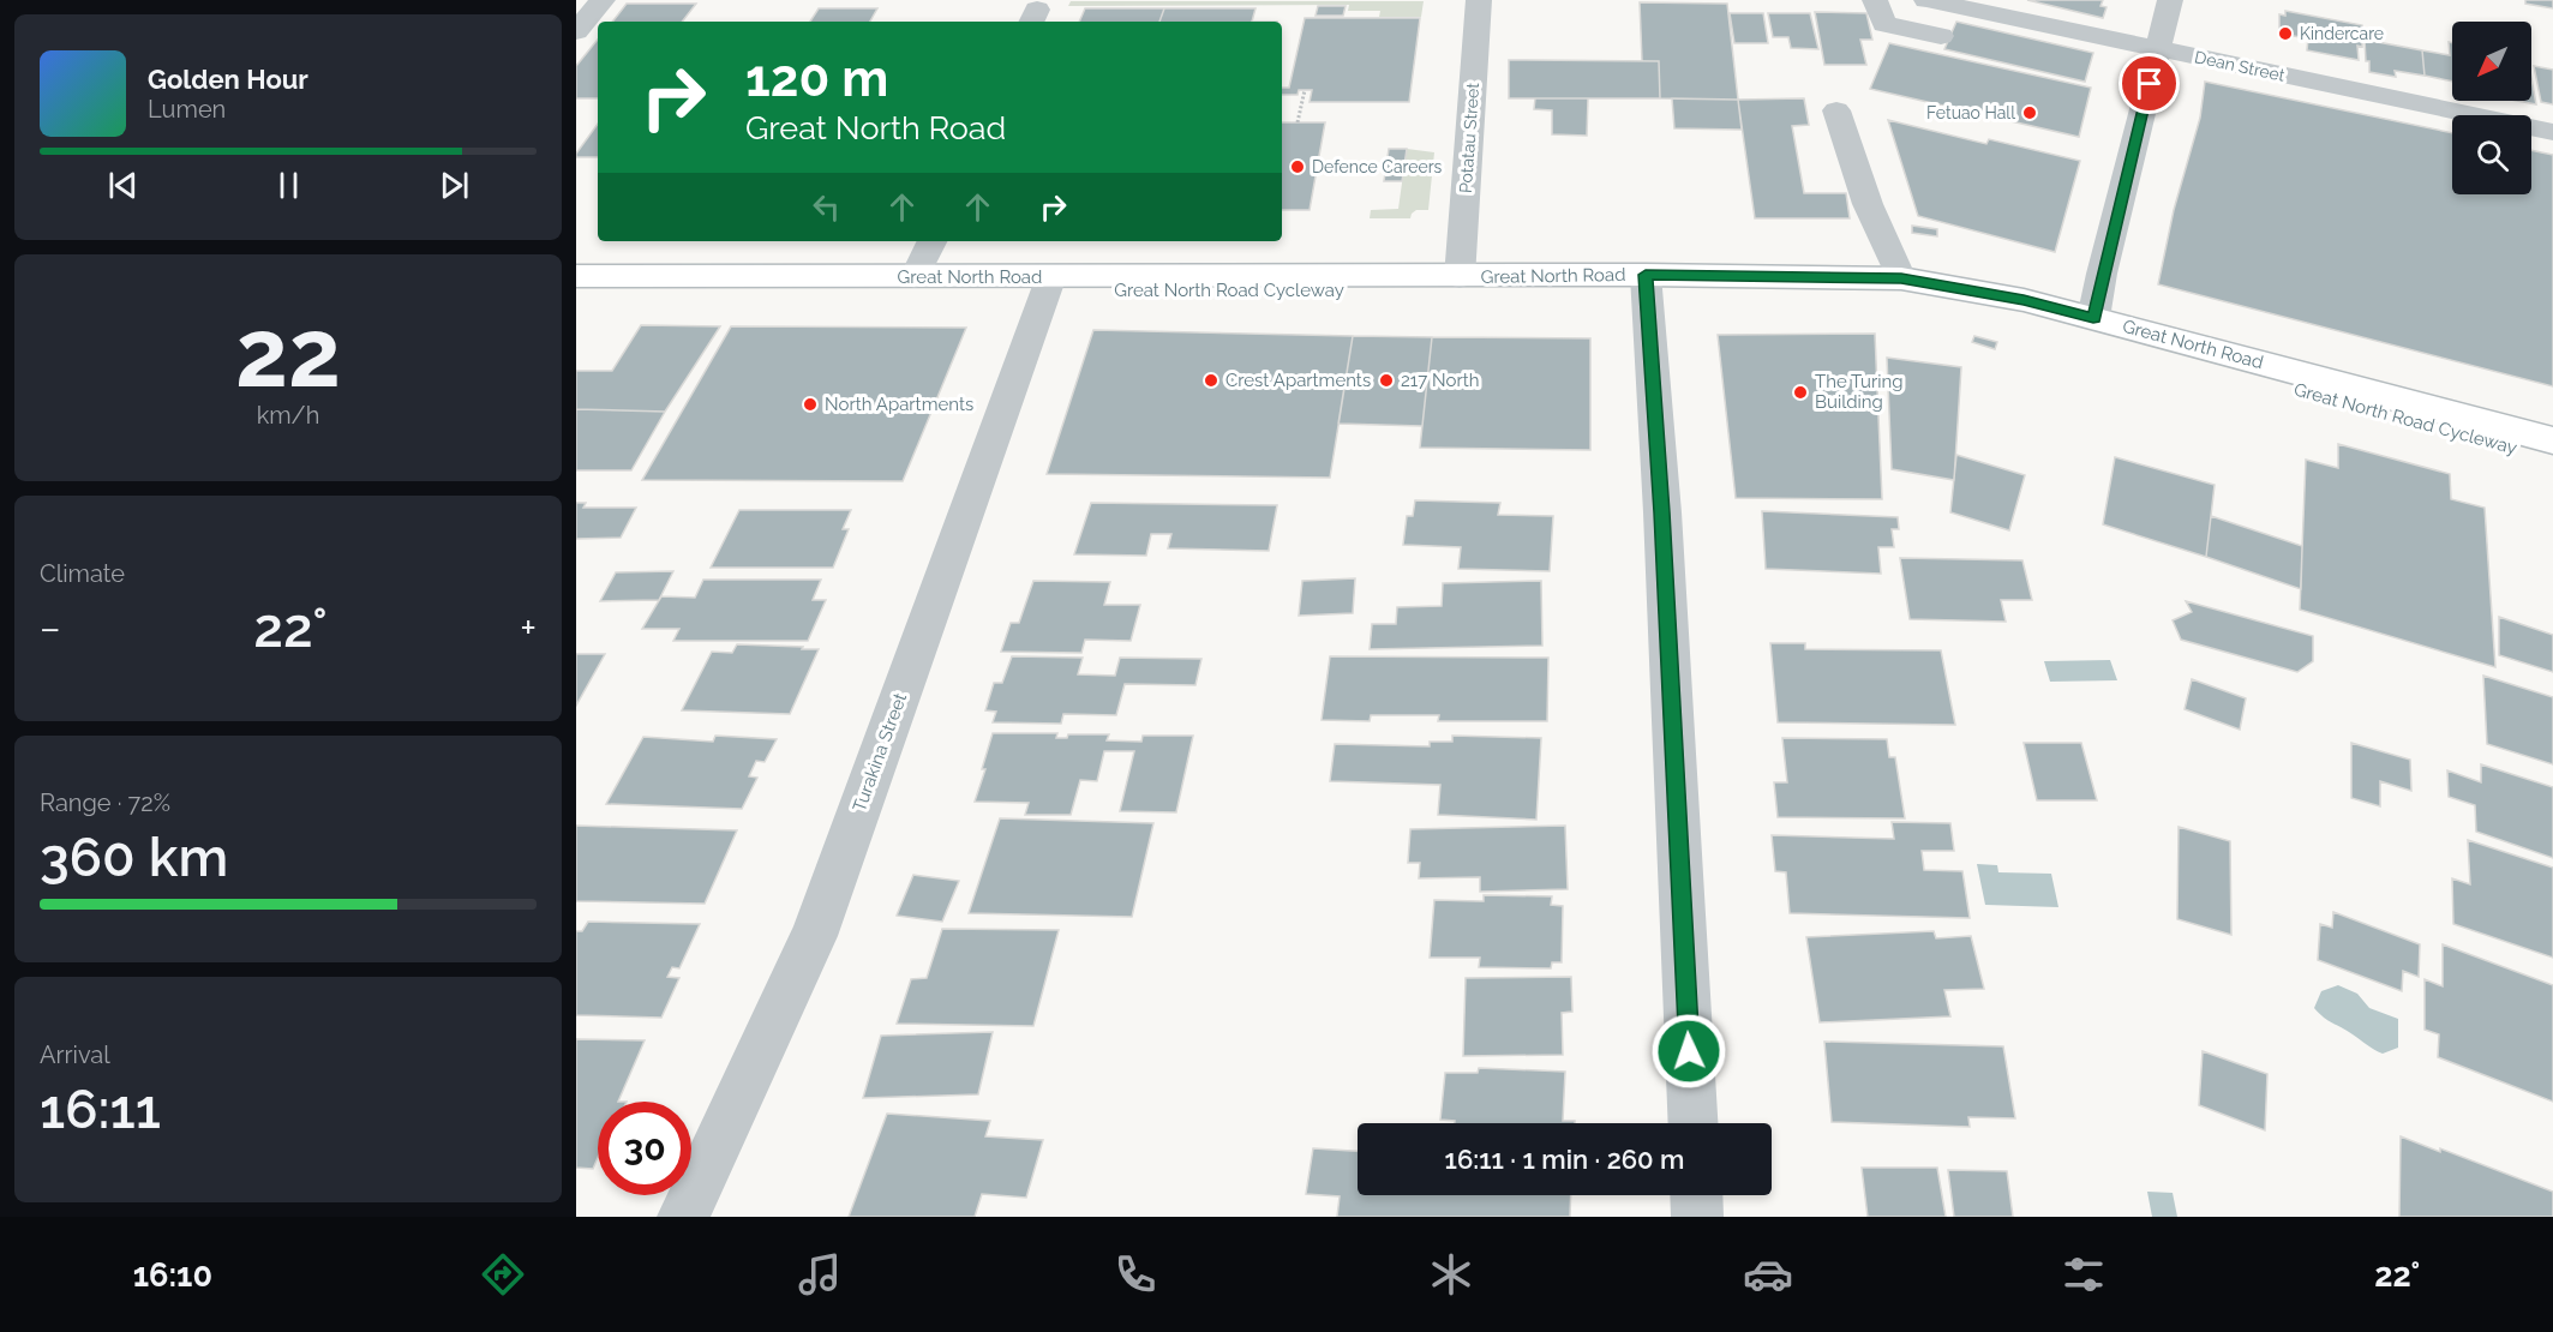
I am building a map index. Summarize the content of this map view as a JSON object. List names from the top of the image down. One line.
{"streets":{"main road":["Great North Road"],"street":["Dean Street","Potatau Street","Turakina Street"]},"crossings":[["Potatau Street","Great North Road"],["Great North Road","Turakina Street"]],"places":["Kindercare","Fetuao Hall","Defence Careers","Crest Apartments","217 North","The Turing Building","North Apartments"],"north":"bottom left","page":{"turn":["120 m","Great North Road"],"song":["Golden Hour","Lumen"],"tile":[["22","km/h"],"Climate",["Range · 72%","360 km"],["Arrival","16:11"]],"heat":["−","22°","+"],"limit":"30","trip":"16:11 · 1 min · 260 m","tabs":["16:10","22°"]}}
